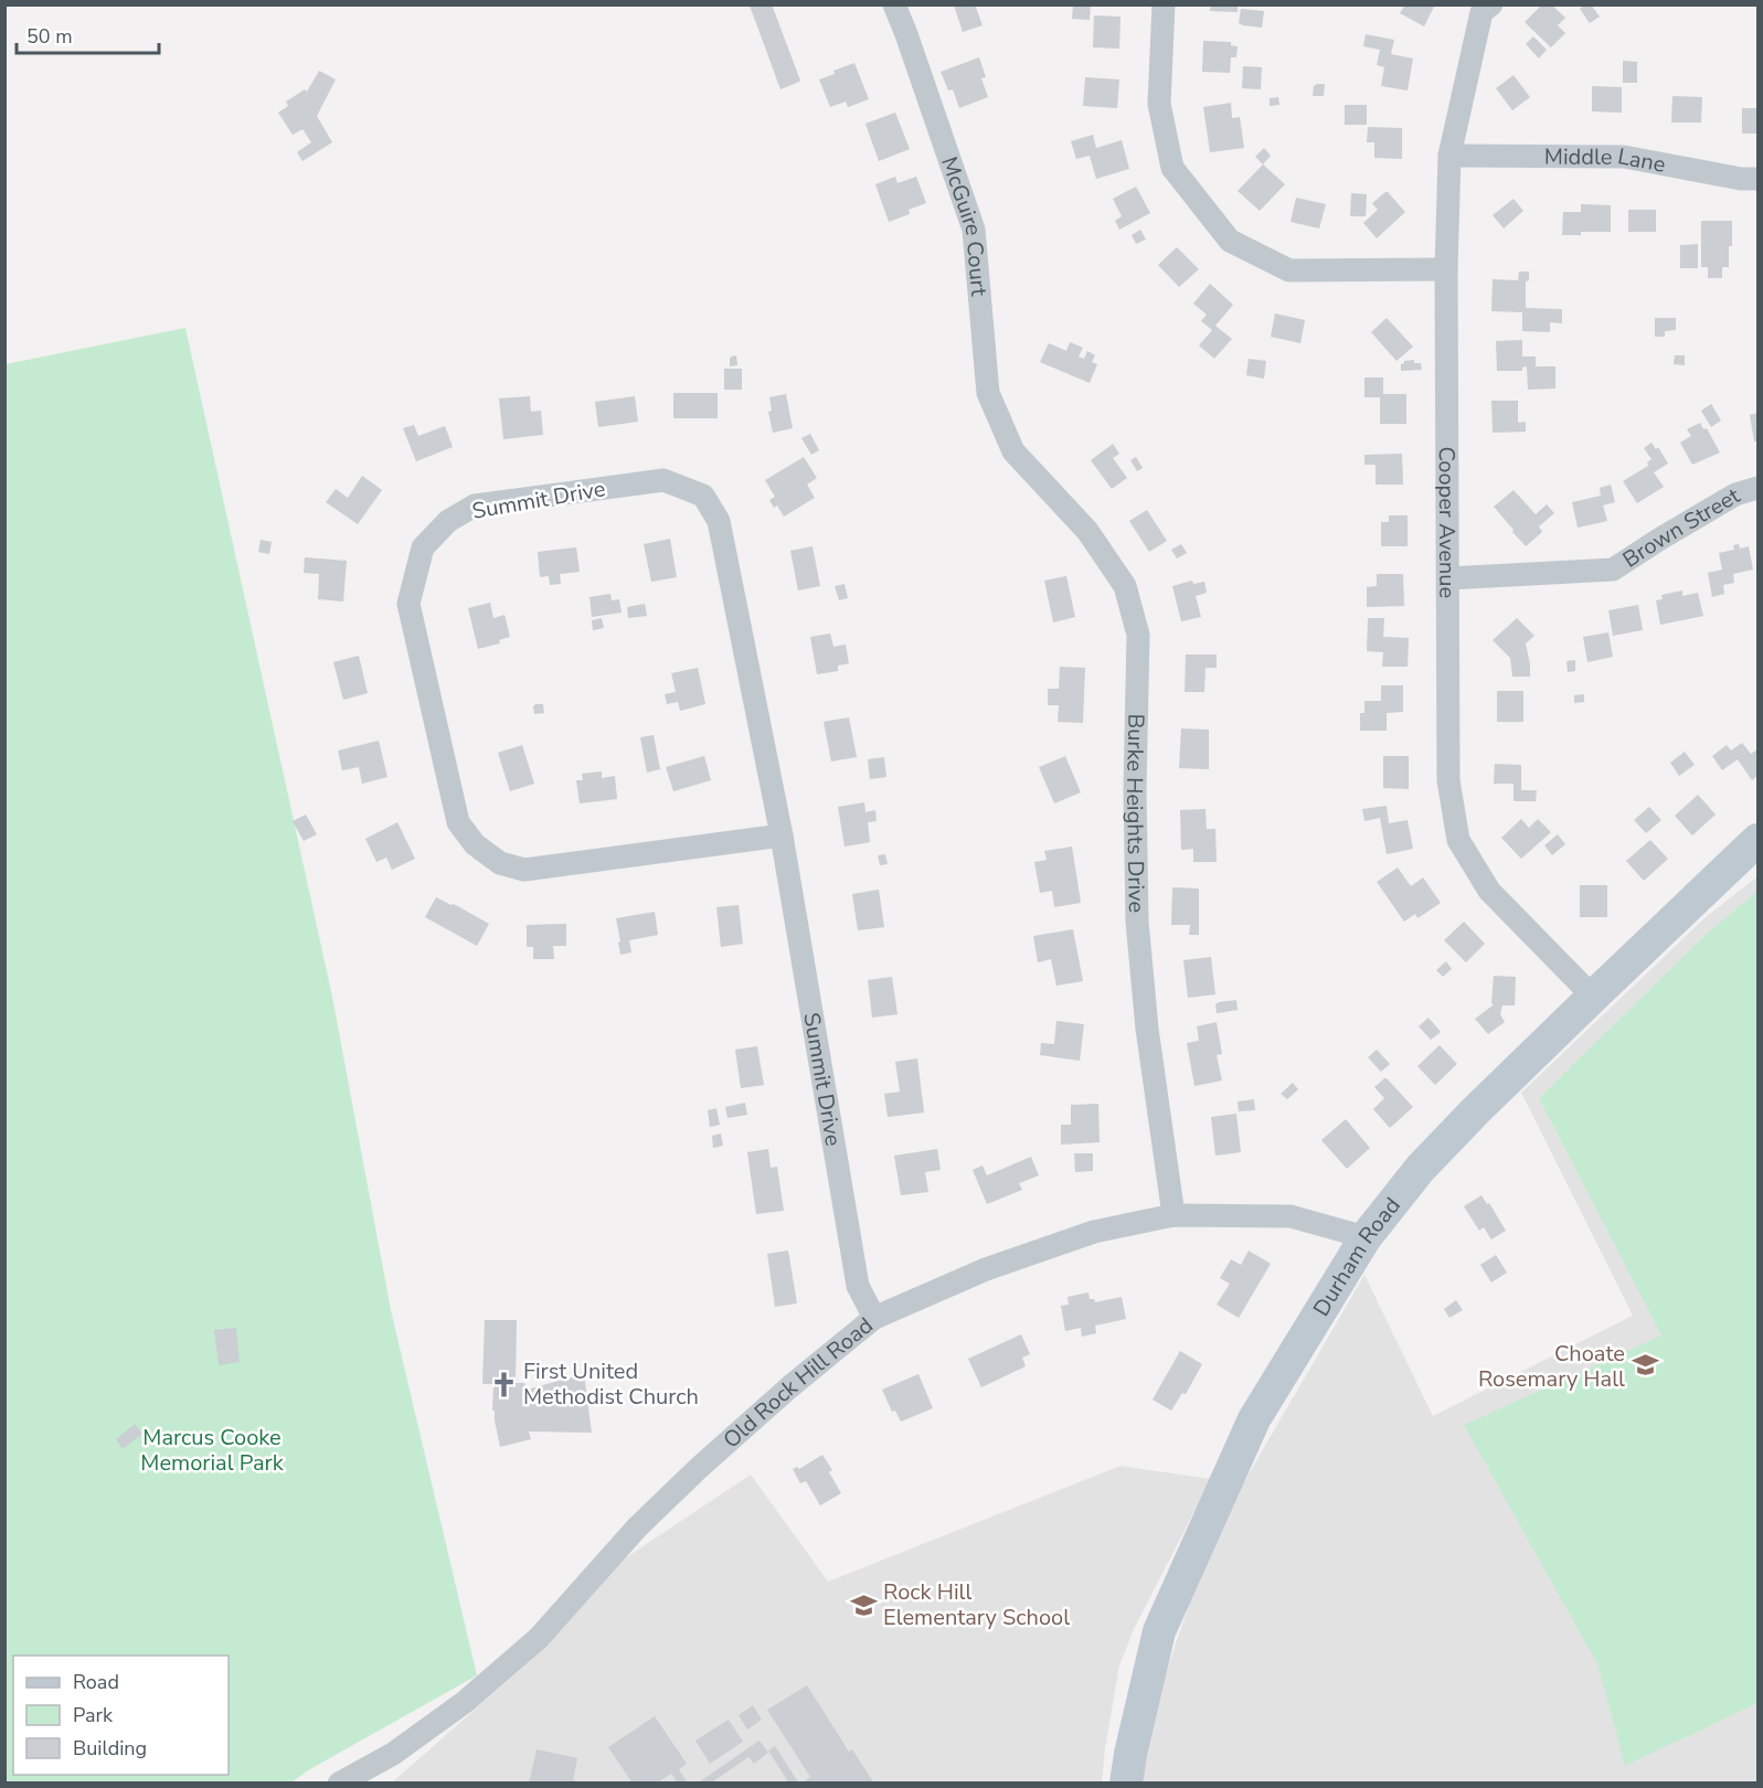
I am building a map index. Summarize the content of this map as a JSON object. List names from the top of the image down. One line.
{"streets":{"main road":["Durham Road"],"street":["Middle Lane","McGuire Court","Summit Drive","Cooper Avenue","Brown Street","Burke Heights Drive","Old Rock Hill Road"]},"crossings":[["Middle Lane","Cooper Avenue"],["McGuire Court","Burke Heights Drive"],["Summit Drive","Old Rock Hill Road"],["Cooper Avenue","Brown Street"],["Cooper Avenue","Durham Road"],["Burke Heights Drive","Old Rock Hill Road"],["Durham Road","Old Rock Hill Road"]],"parks":["Marcus Cooke Memorial Park"],"places":{"school or university":["Choate Rosemary Hall","Rock Hill Elementary School"],"church":["First United Methodist Church"]},"legend":["Road","Park","Building"],"scale_bar":"50 m"}
